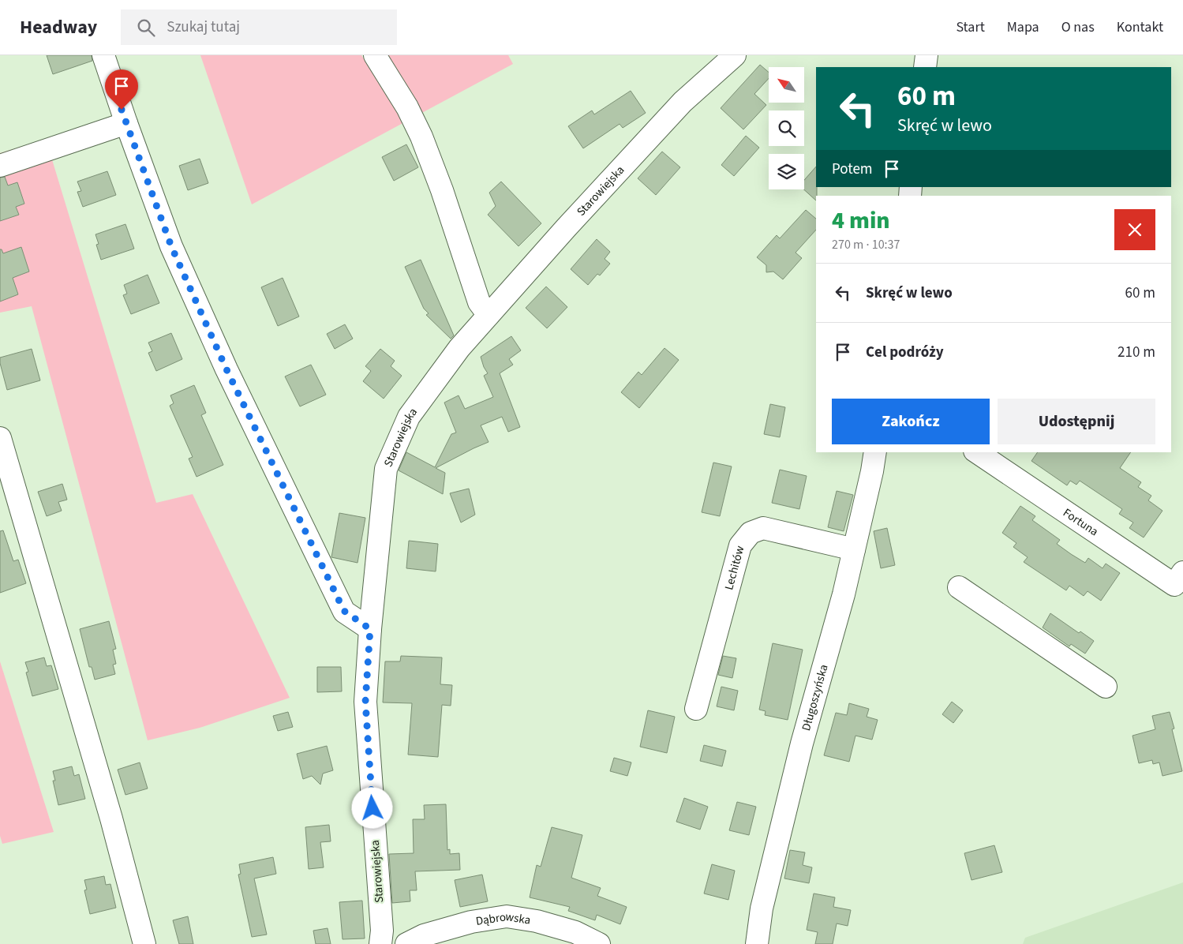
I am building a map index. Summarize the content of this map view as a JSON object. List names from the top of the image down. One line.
{"streets":{"street":["Starowiejska","Fortuna","Lechitów","Długoszyńska","Dąbrowska"]},"crossings":[["Lechitów","Długoszyńska"]],"north":"top left","page":{"header":"Headway","search":"Szukaj tutaj","nav":["Start","Mapa","O nas","Kontakt"],"turn":["60 m","Skręć w lewo"],"then":"Potem","heading":["4 min","270 m · 10:37"],"list":[{"name":"Skręć w lewo","value":"60 m"},{"name":"Cel podróży","value":"210 m"}],"buttons":["Zakończ","Udostępnij"]}}
